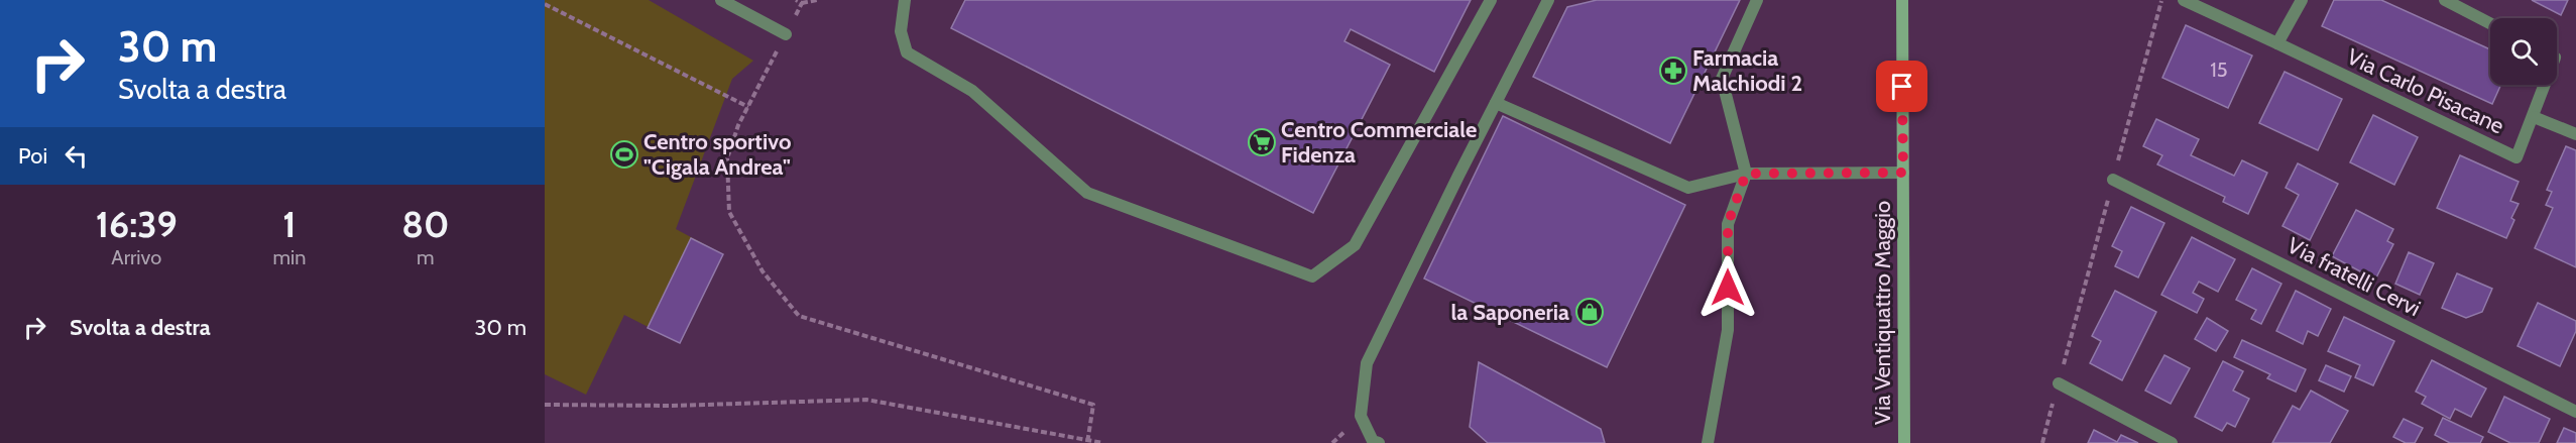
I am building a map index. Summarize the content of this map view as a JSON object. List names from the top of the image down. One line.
{"streets":{"main road":["Via Ventiquattro Maggio"],"street":["Via Carlo Pisacane","Via fratelli Cervi"]},"places":{"pharmacy":["Farmacia Malchiodi 2"],"supermarket":["Centro Commerciale Fidenza"],"sports":["Centro sportivo \"Cigala Andrea\""],"shop":["la Saponeria"]},"house_numbers":["15"],"page":{"turn":["30 m","Svolta a destra"],"then":"Poi","eta":["16:39","Arrivo","1","min","80","m"],"list":[{"name":"Svolta a destra","value":"30 m"}]}}
